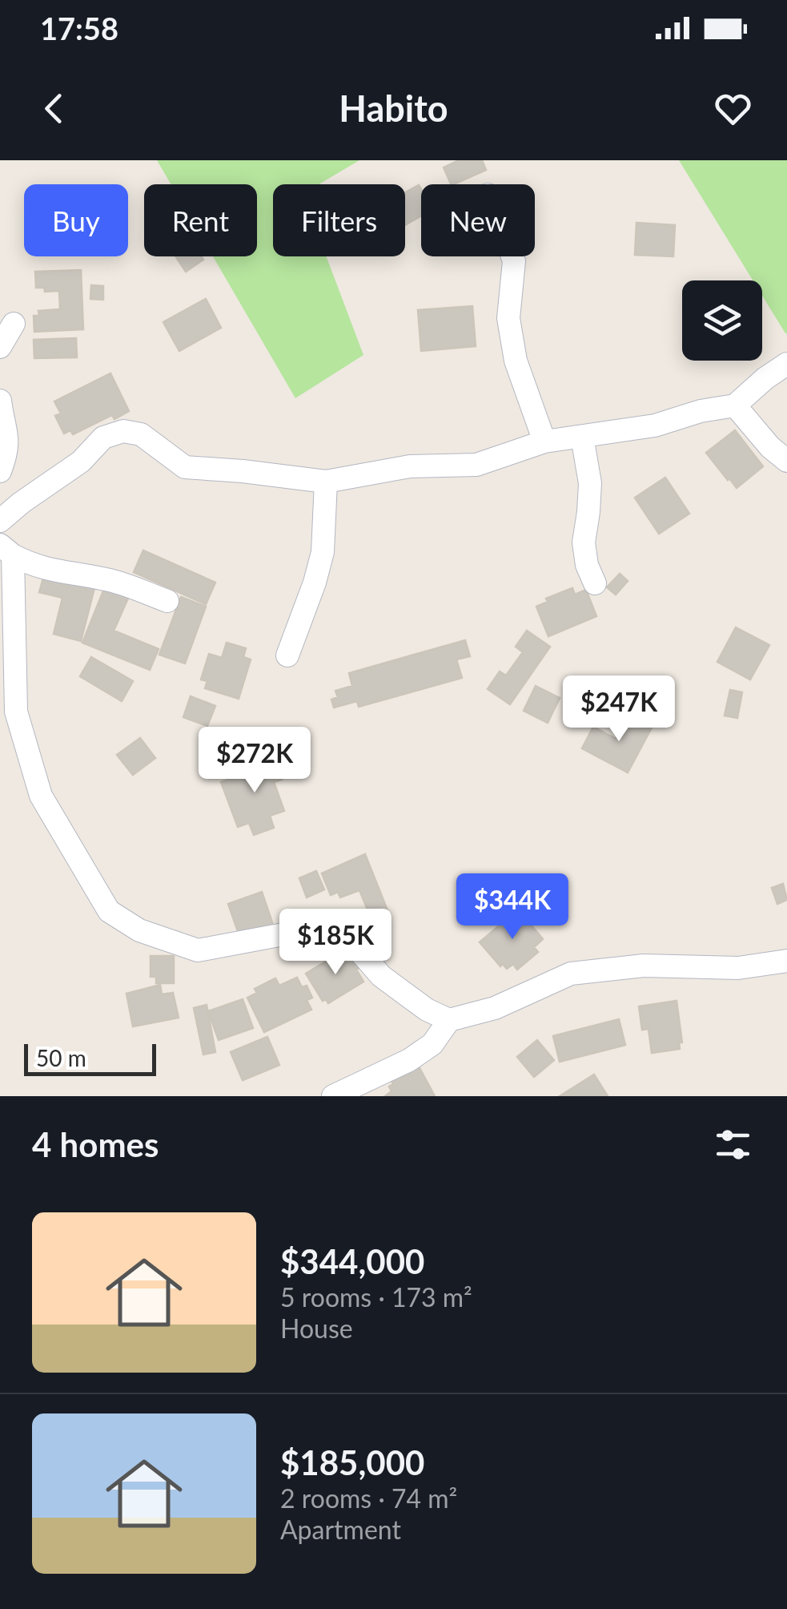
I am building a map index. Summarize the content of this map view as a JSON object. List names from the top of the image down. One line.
{"scale_bar":"50 m","page":{"status":"17:58","header":"Habito","chip":["Buy","Rent","Filters","New"],"price":["$247K","$272K","$344K","$185K"],"scale":"50 m","heading":"4 homes","list":[{"name":"$344,000","note":"5 rooms · 173 m² · House"},{"name":"$185,000","note":"2 rooms · 74 m² · Apartment"}]}}
